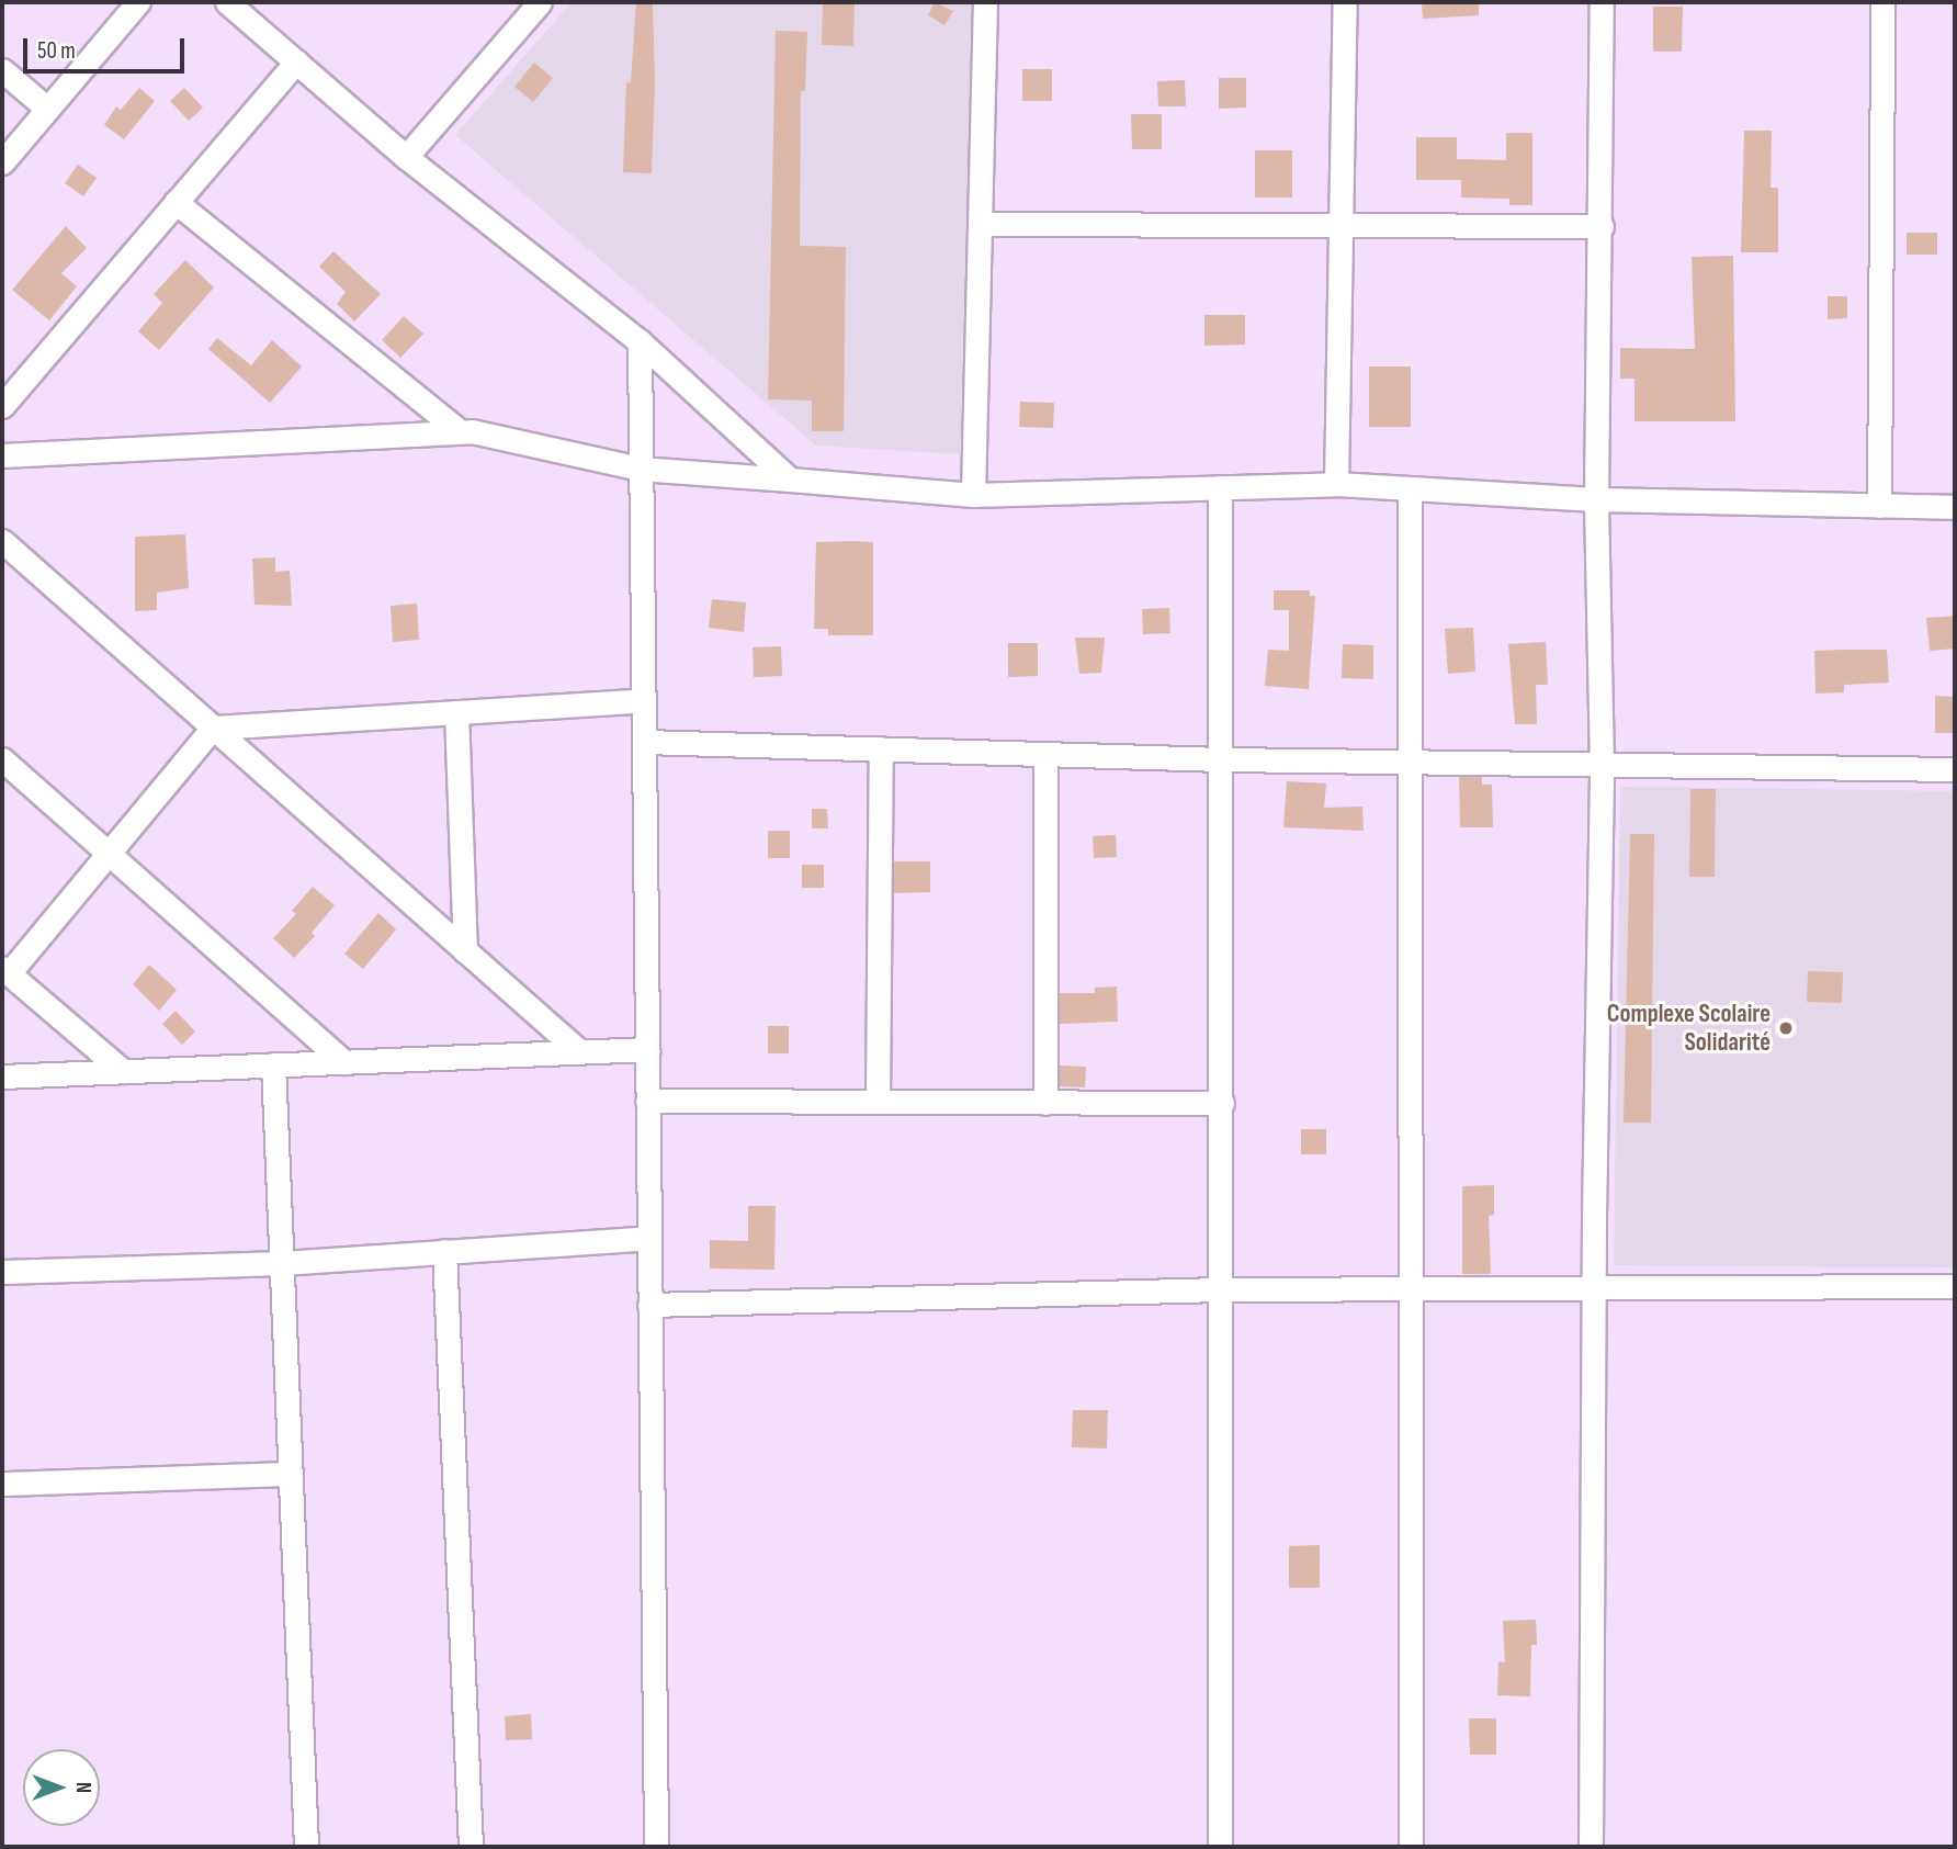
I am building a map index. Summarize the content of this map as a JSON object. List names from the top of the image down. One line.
{"places":["Complexe Scolaire Solidarité"],"scale_bar":"50 m","north":"right"}
